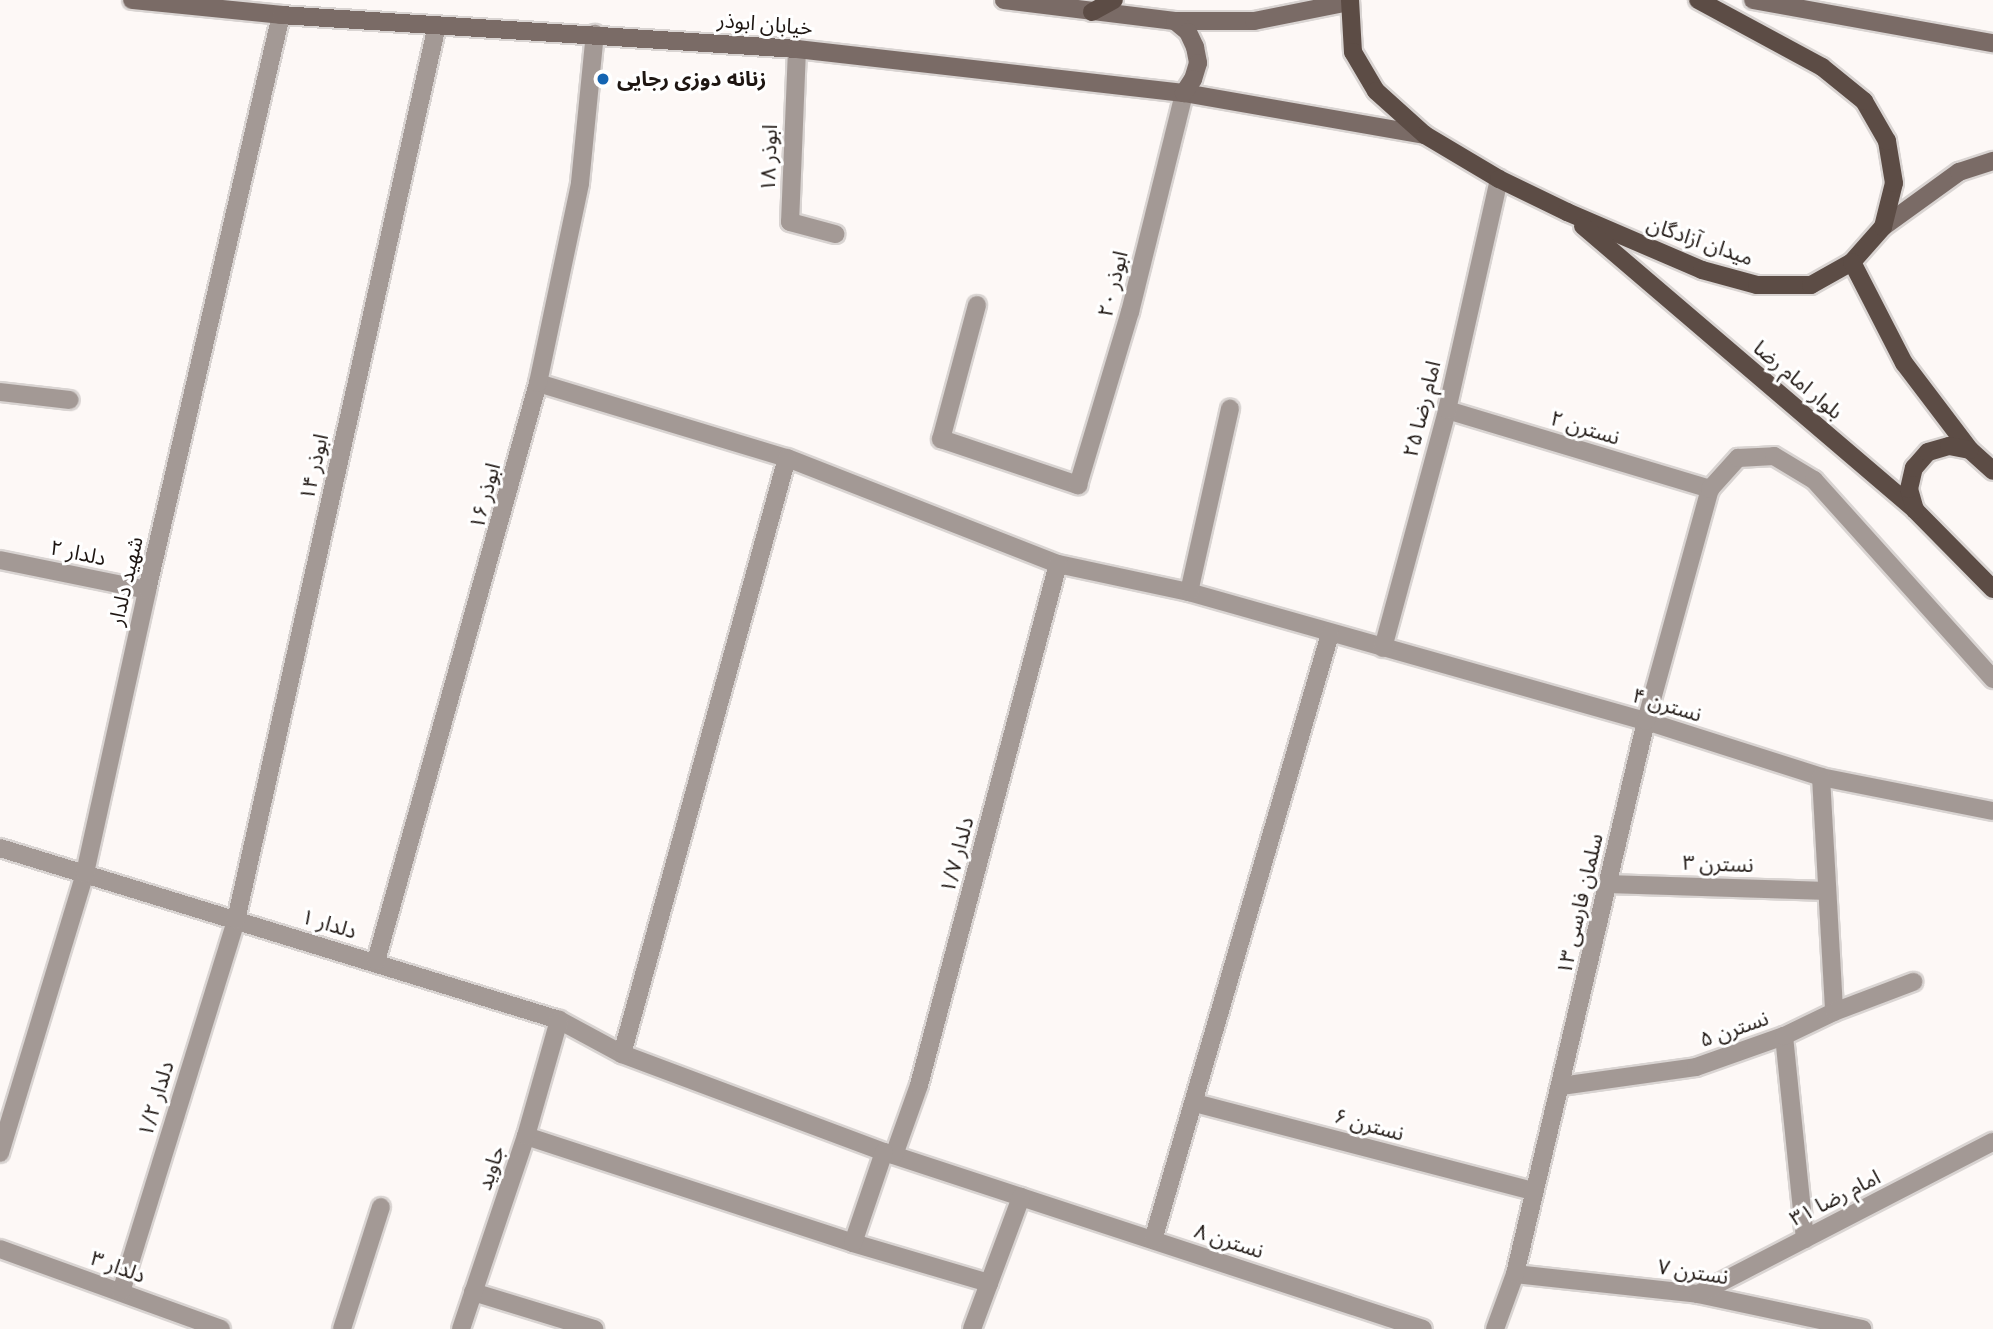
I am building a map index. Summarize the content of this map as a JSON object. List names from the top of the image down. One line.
{"streets":{"main road":["خیابان ابوذر","میدان آزادگان","بلوار امام رضا"],"street":["ابوذر ۱۸","ابوذر ۲۰","امام رضا ۲۵","نسترن ۲","ابوذر ۱۴","ابوذر ۱۶","دلدار ۲","شهید دلدار","نسترن ۴","دلدار ۱/۷","۳ نسترن","۱۳ سلمان فارسی","دلدار ۱","نسترن ۵","دلدار ۱/۲","نسترن ۶","جاوید","امام رضا ۳۱","نسترن ۸","دلدار ۳","نسترن ۷"]},"crossings":[["خیابان ابوذر","ابوذر ۱۸"],["خیابان ابوذر","میدان آزادگان"],["خیابان ابوذر","ابوذر ۲۰"],["خیابان ابوذر","ابوذر ۱۴"],["خیابان ابوذر","ابوذر ۱۶"],["خیابان ابوذر","شهید دلدار"],["میدان آزادگان","بلوار امام رضا"],["میدان آزادگان","امام رضا ۲۵"],["امام رضا ۲۵","نسترن ۲"],["امام رضا ۲۵","نسترن ۴"],["نسترن ۲","۱۳ سلمان فارسی"],["ابوذر ۱۴","دلدار ۱"],["ابوذر ۱۴","دلدار ۱/۲"],["ابوذر ۱۶","نسترن ۴"],["ابوذر ۱۶","دلدار ۱"],["دلدار ۲","شهید دلدار"],["شهید دلدار","دلدار ۱"],["نسترن ۴","دلدار ۱/۷"],["نسترن ۴","۱۳ سلمان فارسی"],["دلدار ۱/۷","دلدار ۱"],["دلدار ۱/۷","نسترن ۸"],["۳ نسترن","۱۳ سلمان فارسی"],["۱۳ سلمان فارسی","نسترن ۵"],["۱۳ سلمان فارسی","نسترن ۶"],["۱۳ سلمان فارسی","نسترن ۷"],["دلدار ۱","دلدار ۱/۲"],["دلدار ۱","جاوید"],["دلدار ۱","نسترن ۸"],["دلدار ۱/۲","دلدار ۳"],["امام رضا ۳۱","نسترن ۷"]],"places":["زنانه دوزی رجایی"]}
